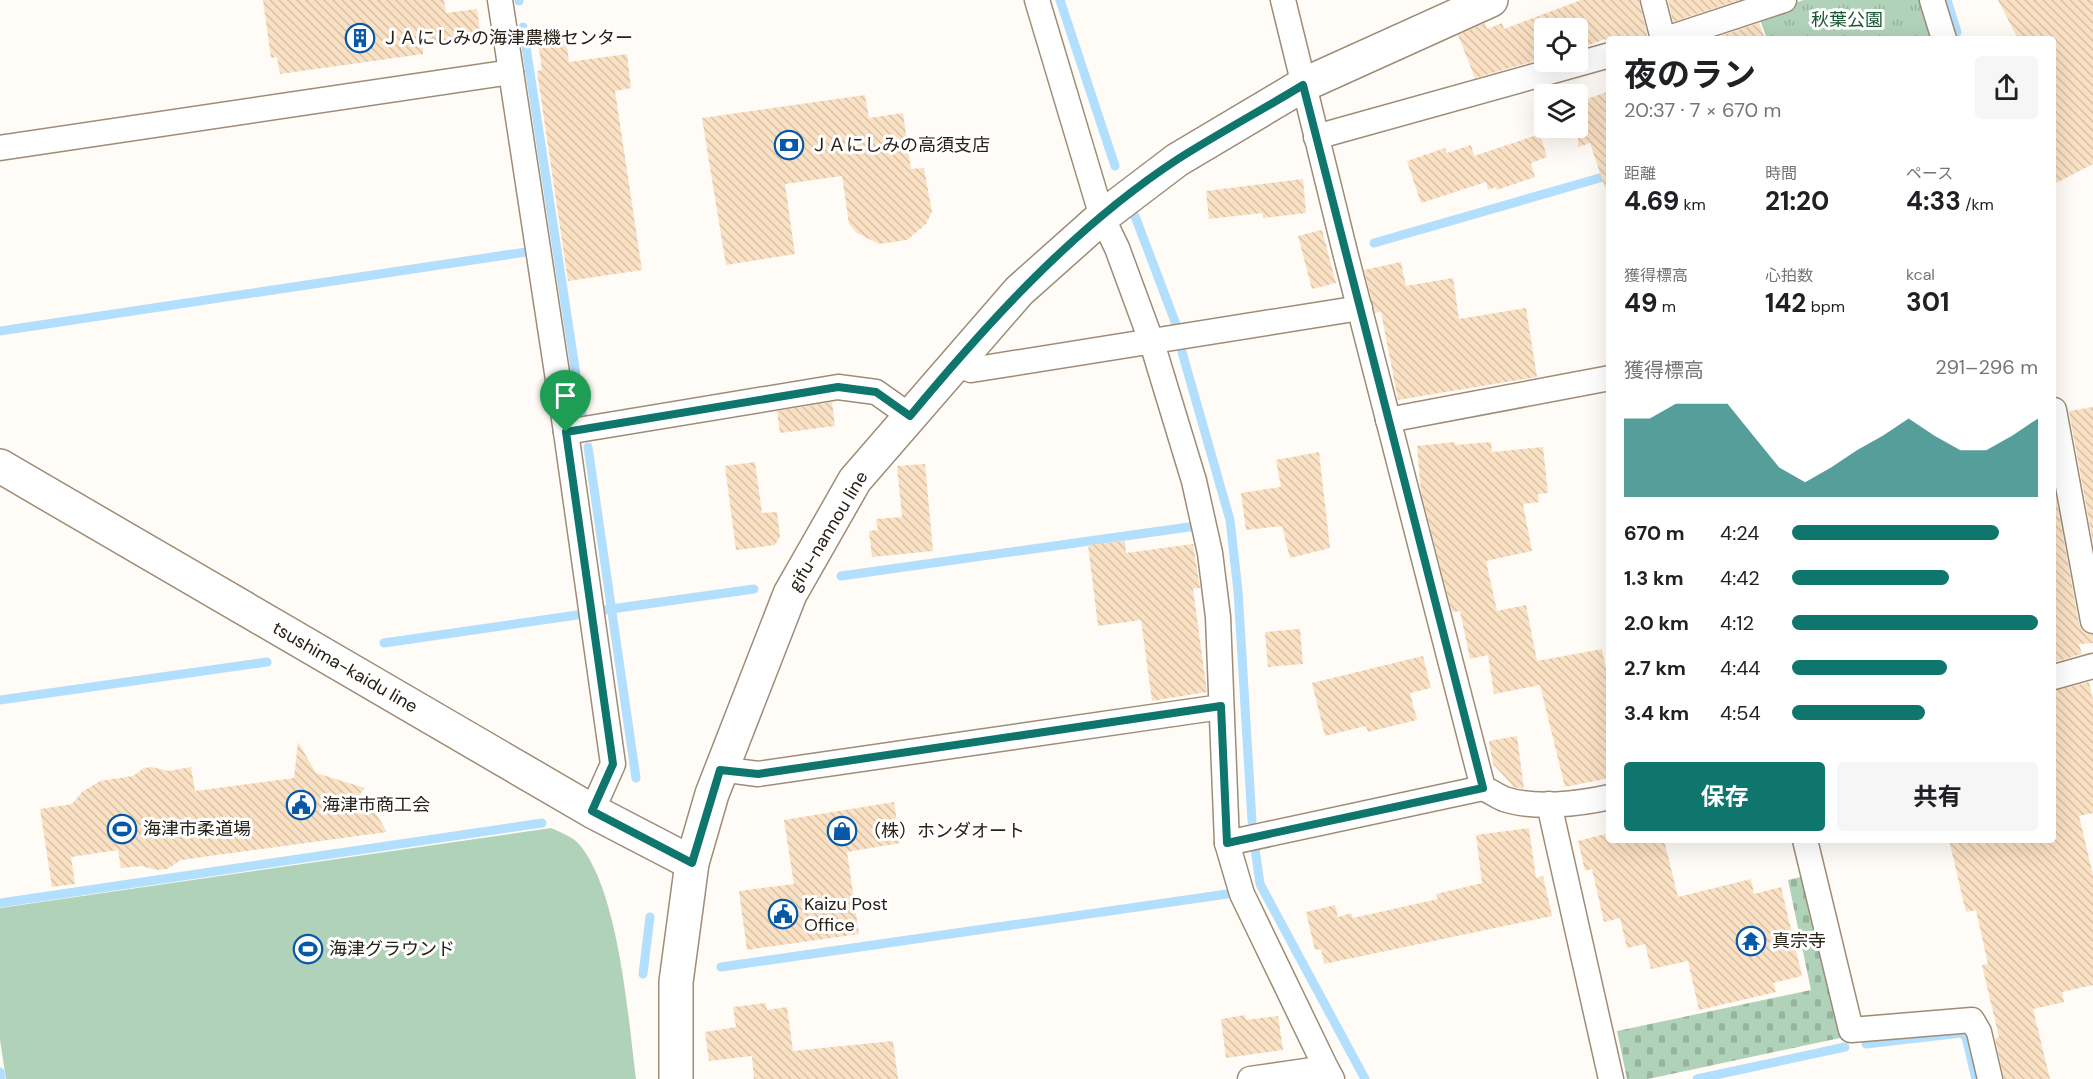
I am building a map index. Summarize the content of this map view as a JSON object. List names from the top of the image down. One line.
{"streets":{"main road":["gifu-nannou line","tsushima-kaidu line"]},"crossings":[["gifu-nannou line","tsushima-kaidu line"]],"parks":["秋葉公園"],"places":{"building":["ＪＡにしみの海津農機センター"],"bank":["ＪＡにしみの高須支店"],"public building":["海津市商工会","Kaizu Post Office"],"sports":["海津市柔道場","海津グラウンド"],"shop":["（株）ホンダオート"],"temple":["真宗寺"]},"page":{"heading":["夜のラン","20:37 · 7 × 670 m"],"stats":[["距離","4.69 km"],["時間","21:20"],["ペース","4:33 /km"],["獲得標高","49 m"],["心拍数","142 bpm"],["kcal","301"]],"chart":["獲得標高","291–296 m"],"list":[{"name":"670 m","note":"4:24"},{"name":"1.3 km","note":"4:42"},{"name":"2.0 km","note":"4:12"},{"name":"2.7 km","note":"4:44"},{"name":"3.4 km","note":"4:54"}],"buttons":["保存","共有"]}}
